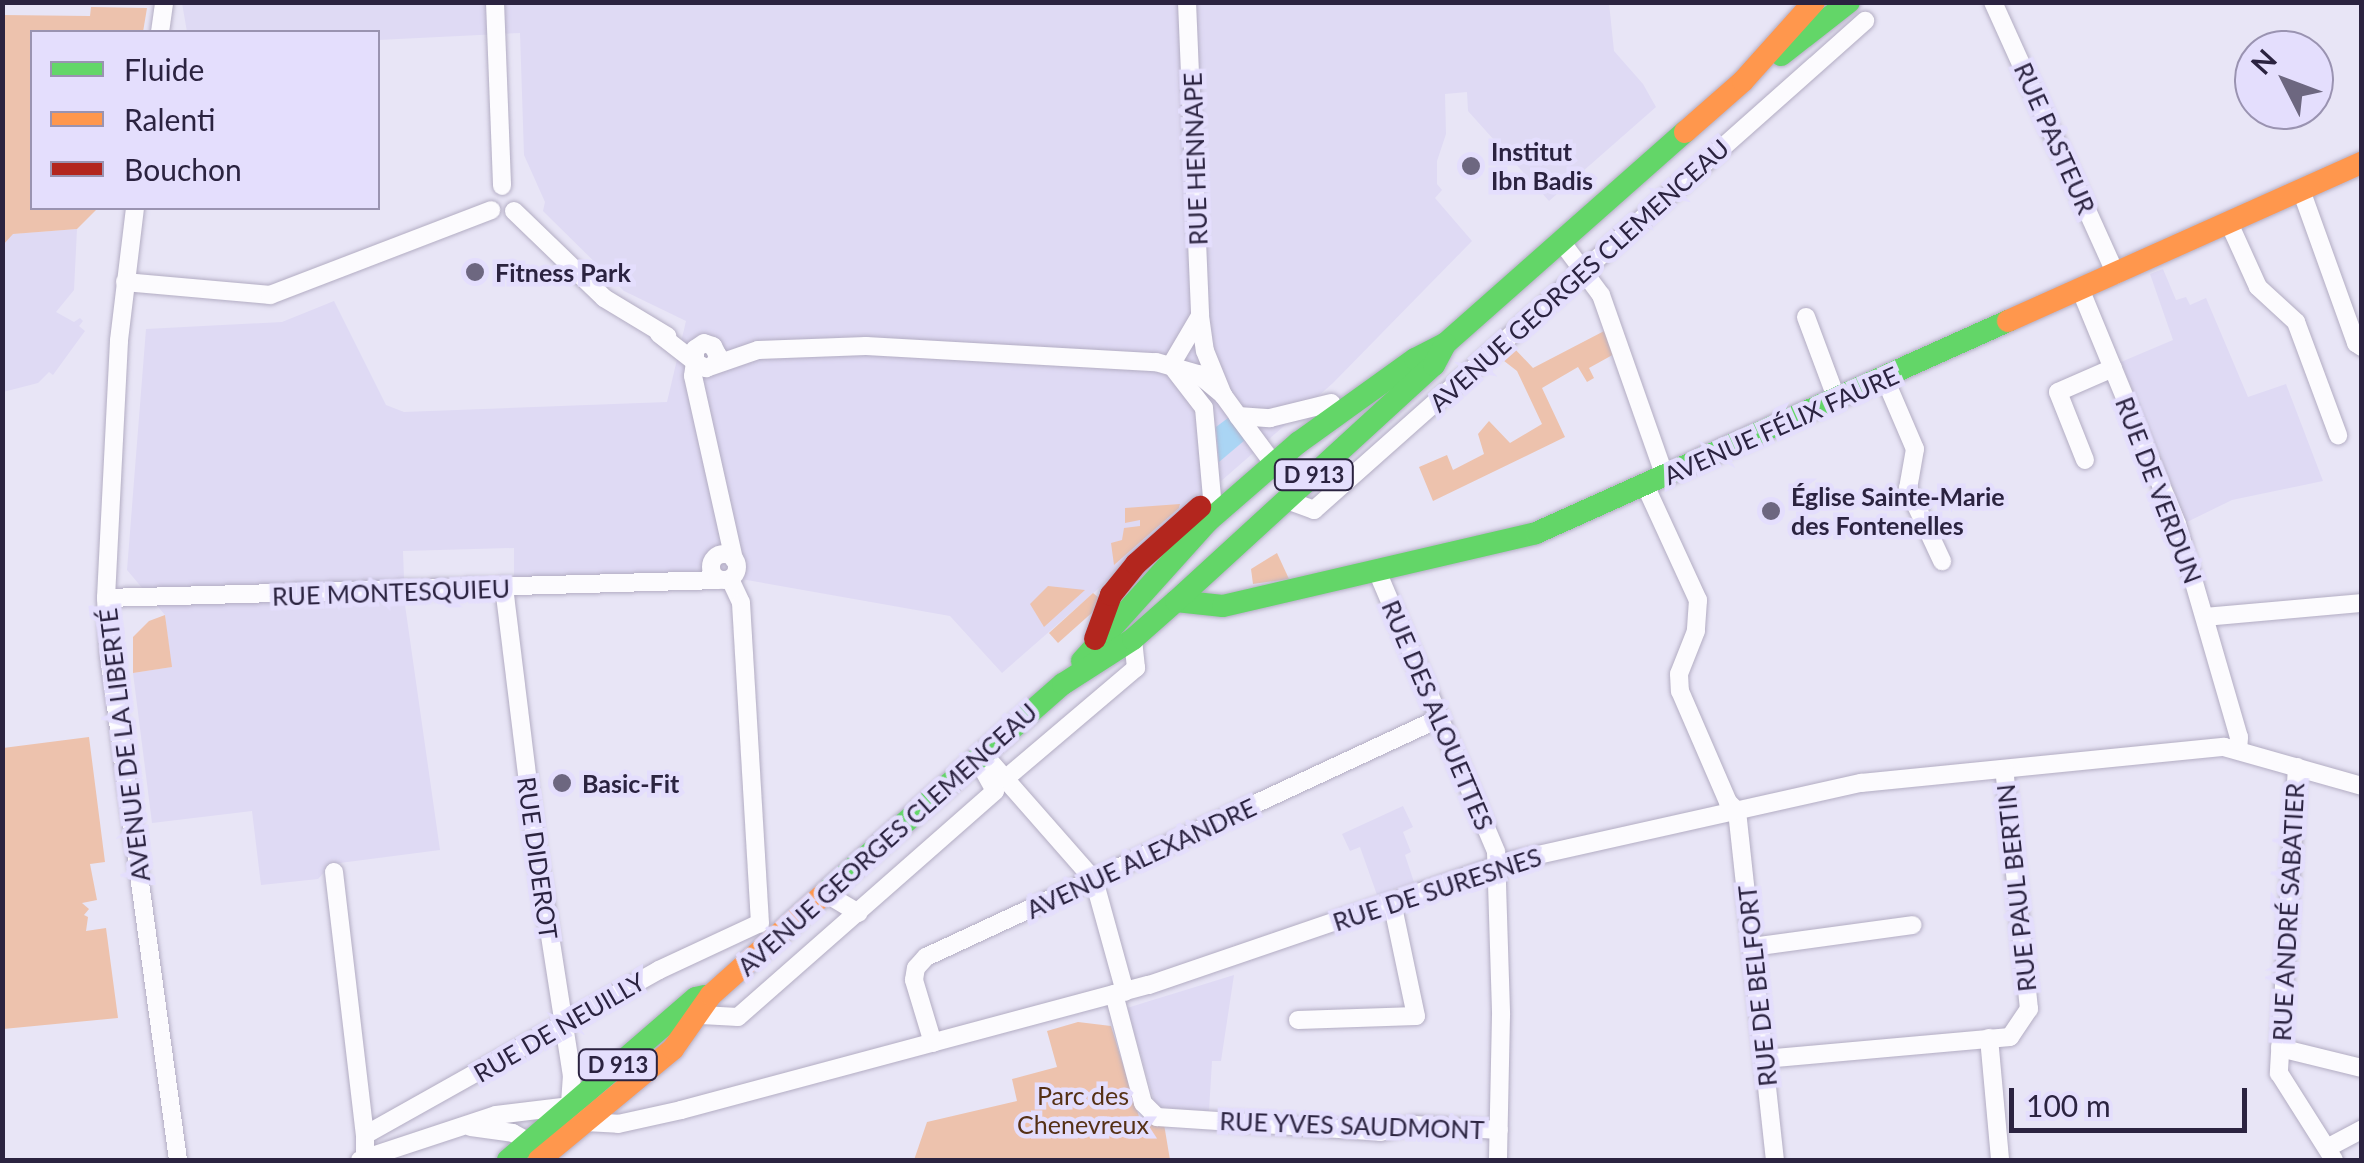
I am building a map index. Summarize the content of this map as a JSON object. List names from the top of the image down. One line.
{"streets":{"main road":["AVENUE GEORGES CLEMENCEAU","AVENUE FÉLIX FAURE","D 913"],"street":["RUE PASTEUR","RUE HENNAPE","RUE DE VERDUN","RUE MONTESQUIEU","RUE DES ALOUETTES","AVENUE DE LA LIBERTÉ","RUE DIDEROT","AVENUE ALEXANDRE","RUE PAUL BERTIN","RUE DE SURESNES","RUE ANDRÉ SABATIER","RUE DE BELFORT","RUE DE NEUILLY","RUE YVES SAUDMONT"]},"crossings":[["RUE PASTEUR","AVENUE FÉLIX FAURE"],["RUE HENNAPE","AVENUE GEORGES CLEMENCEAU"],["AVENUE GEORGES CLEMENCEAU","AVENUE FÉLIX FAURE"],["AVENUE GEORGES CLEMENCEAU","RUE DIDEROT"],["AVENUE GEORGES CLEMENCEAU","RUE DE SURESNES"],["AVENUE GEORGES CLEMENCEAU","RUE DE NEUILLY"],["AVENUE FÉLIX FAURE","RUE DE VERDUN"],["AVENUE FÉLIX FAURE","RUE DES ALOUETTES"],["RUE DE VERDUN","RUE DE SURESNES"],["RUE MONTESQUIEU","AVENUE DE LA LIBERTÉ"],["RUE MONTESQUIEU","RUE DIDEROT"],["RUE DES ALOUETTES","AVENUE ALEXANDRE"],["RUE DES ALOUETTES","RUE DE SURESNES"],["RUE DES ALOUETTES","RUE YVES SAUDMONT"],["RUE DIDEROT","RUE DE SURESNES"],["RUE DIDEROT","RUE DE NEUILLY"],["AVENUE ALEXANDRE","RUE DE SURESNES"],["AVENUE ALEXANDRE","RUE YVES SAUDMONT"],["RUE PAUL BERTIN","RUE DE SURESNES"],["RUE DE SURESNES","RUE ANDRÉ SABATIER"],["RUE DE SURESNES","RUE DE BELFORT"],["RUE DE SURESNES","RUE YVES SAUDMONT"]],"parks":["Parc des Chenevreux"],"places":["Institut Ibn Badis","Fitness Park","Église Sainte-Marie des Fontenelles","Basic-Fit"],"legend":["Fluide","Ralenti","Bouchon"],"scale_bar":"100 m","north":"top left"}
